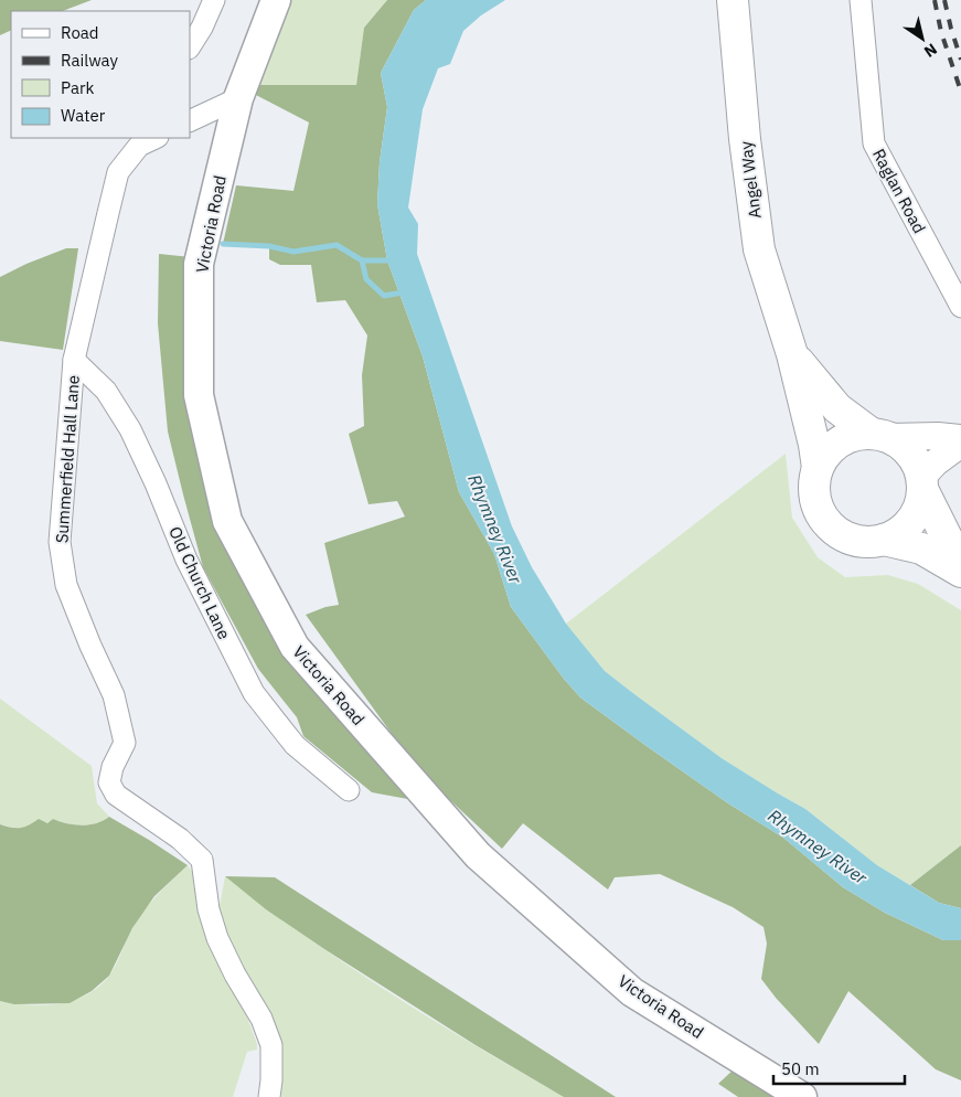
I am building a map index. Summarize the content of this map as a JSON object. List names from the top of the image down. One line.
{"streets":{"main road":["Angel Way","Victoria Road"],"street":["Raglan Road","Summerfield Hall Lane","Old Church Lane"]},"crossings":[["Summerfield Hall Lane","Old Church Lane"]],"water":["Rhymney River"],"legend":["Road","Railway","Park","Water"],"scale_bar":"50 m","north":"bottom right"}
